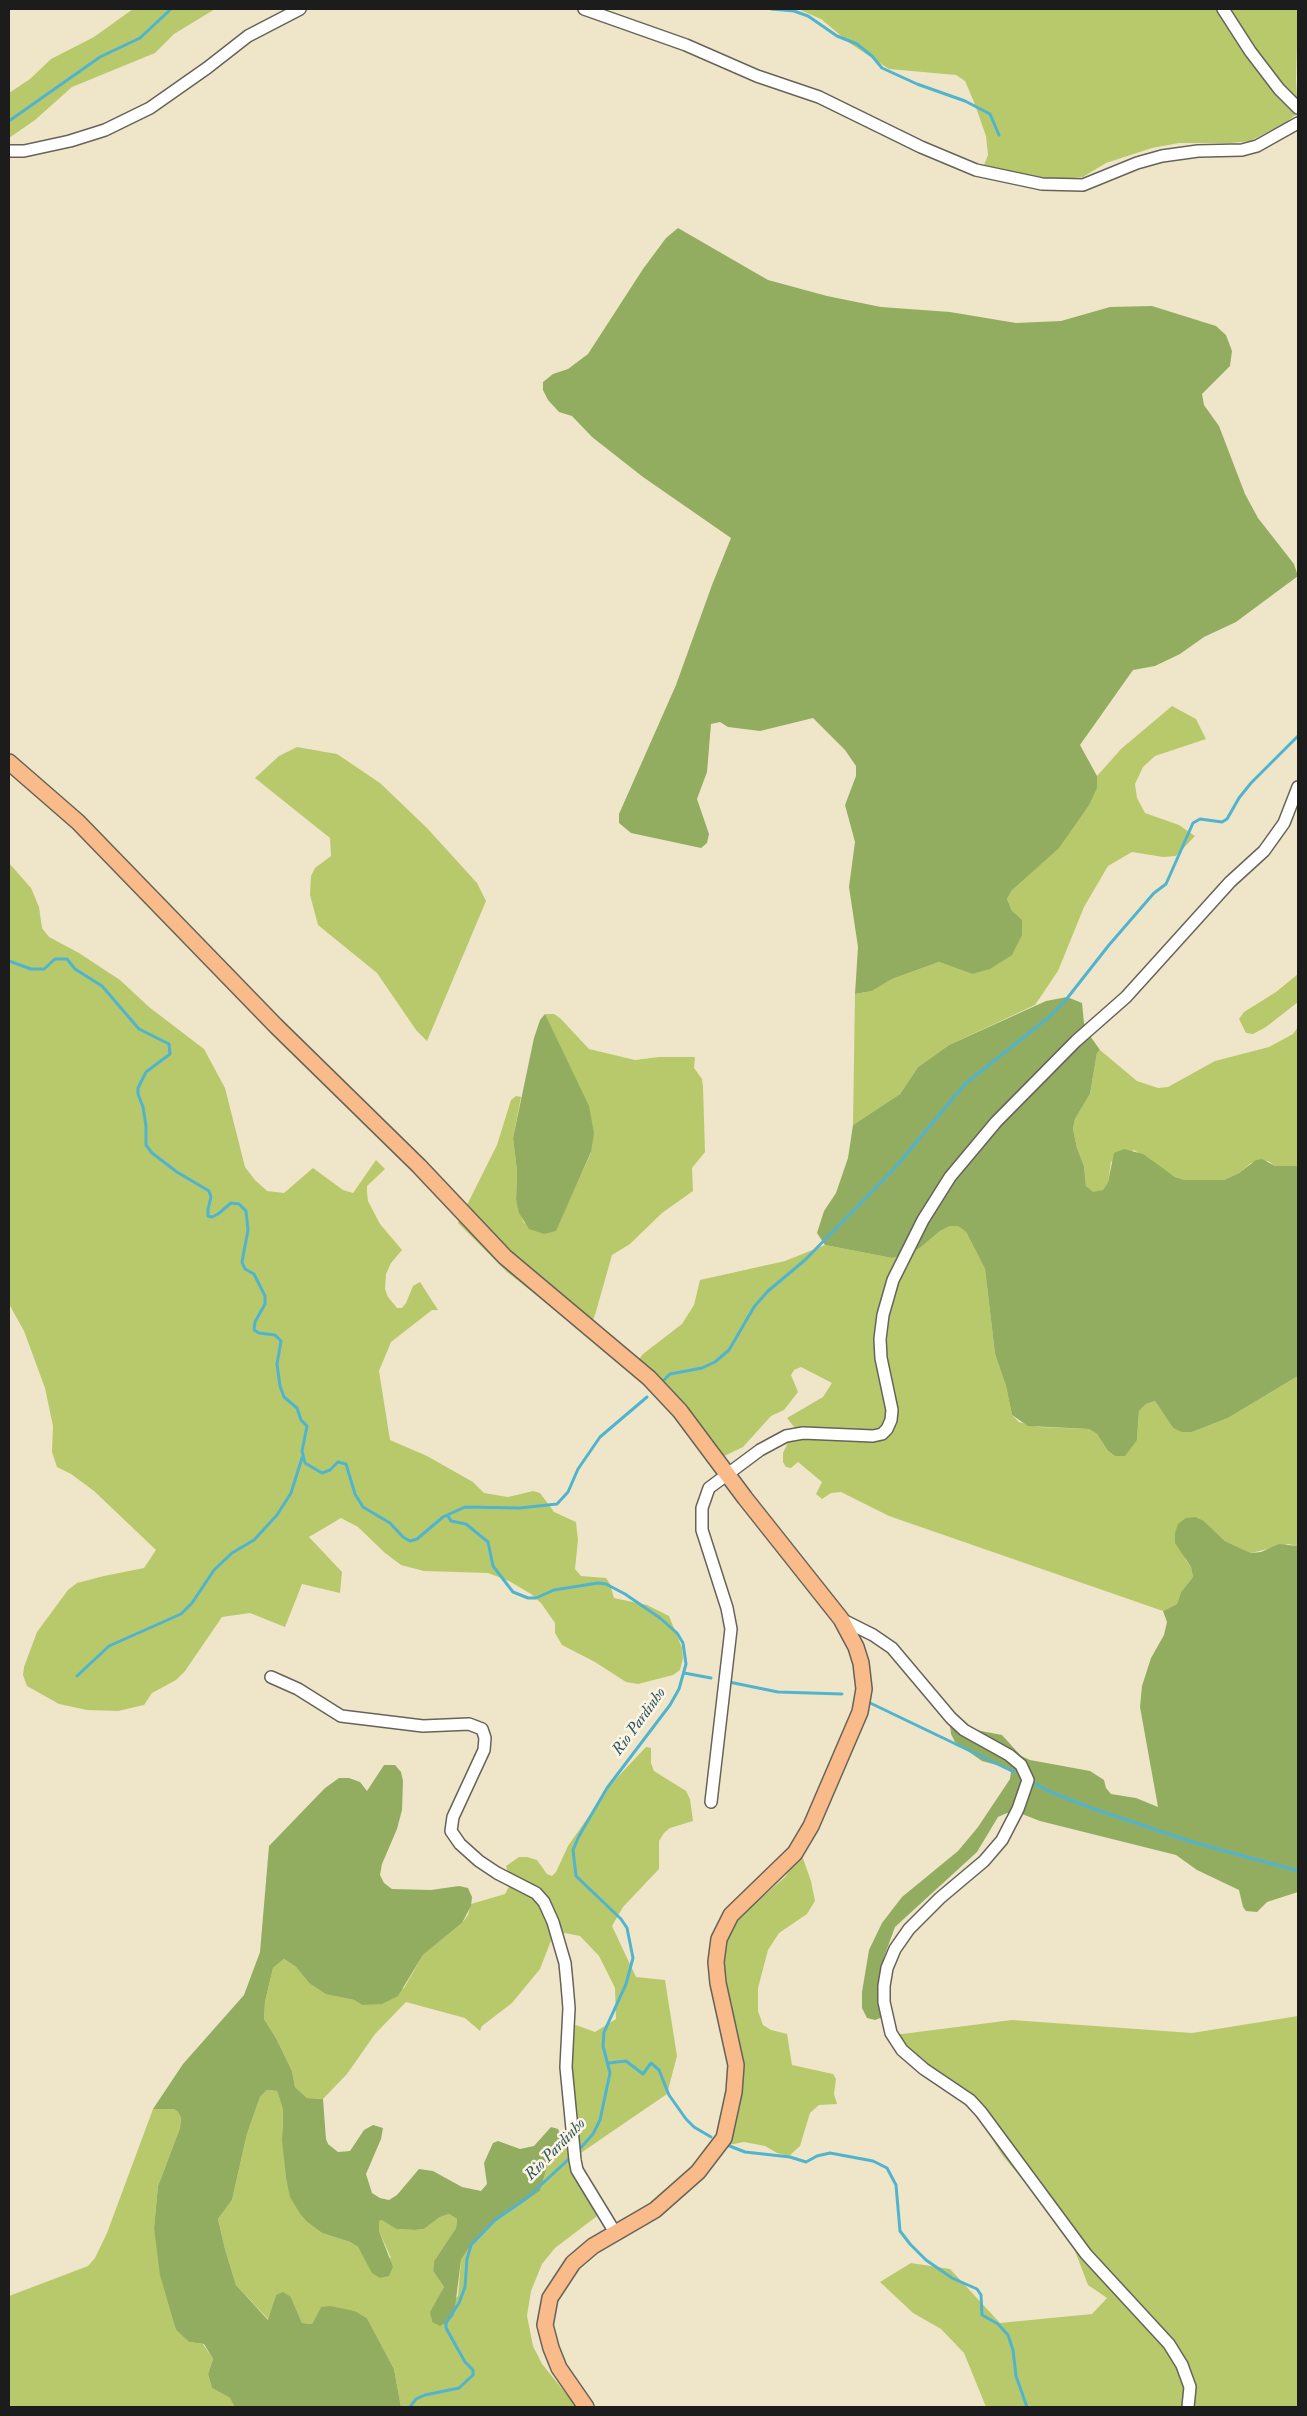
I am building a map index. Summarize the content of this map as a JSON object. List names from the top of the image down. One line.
{"water":["Rio Pardinho"]}
